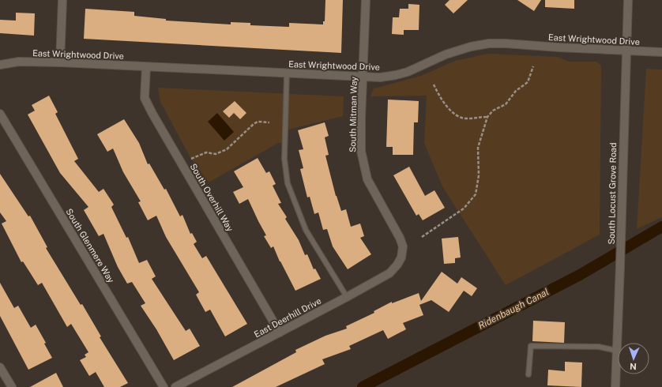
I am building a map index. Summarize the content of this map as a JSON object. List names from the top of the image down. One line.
{"streets":{"street":["East Wrightwood Drive","South Mitman Way","South Locust Grove Road","South Overhill Way","South Glenmere Way","East Deerhill Drive"]},"crossings":[["East Wrightwood Drive","South Mitman Way"],["East Wrightwood Drive","South Locust Grove Road"],["East Wrightwood Drive","South Overhill Way"],["South Mitman Way","East Deerhill Drive"],["South Overhill Way","East Deerhill Drive"]],"water":["Ridenbaugh Canal"],"north":"bottom"}
